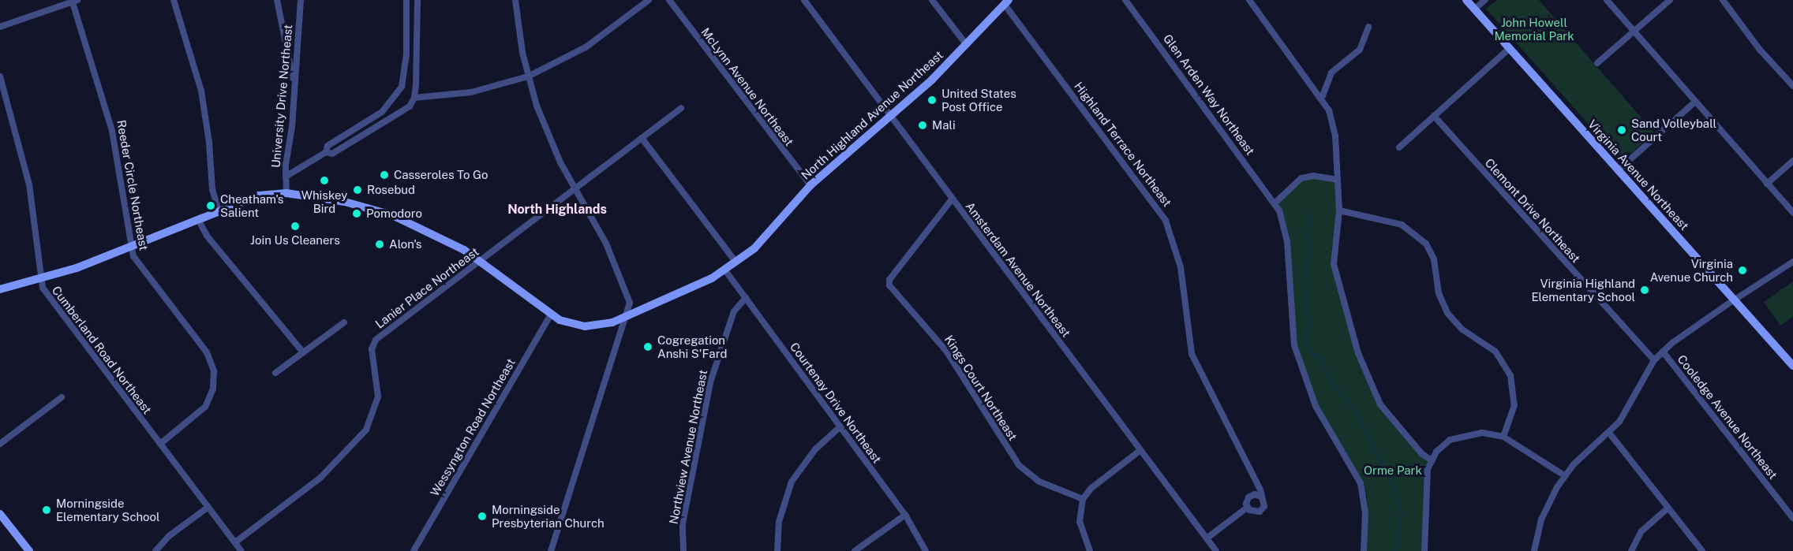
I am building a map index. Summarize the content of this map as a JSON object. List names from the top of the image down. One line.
{"streets":{"street":["McLynn Avenue Northeast","Glen Arden Way Northeast","University Drive Northeast","North Highland Avenue Northeast","Highland Terrace Northeast","Virginia Avenue Northeast","Reeder Circle Northeast","Clemont Drive Northeast","Amsterdam Avenue Northeast","Lanier Place Northeast","Cumberland Road Northeast","Kings Court Northeast","Courtenay Drive Northeast","Cooledge Avenue Northeast","Wessyngton Road Northeast","Northview Avenue Northeast"]},"crossings":[["McLynn Avenue Northeast","North Highland Avenue Northeast"],["University Drive Northeast","North Highland Avenue Northeast"],["North Highland Avenue Northeast","Highland Terrace Northeast"],["North Highland Avenue Northeast","Reeder Circle Northeast"],["North Highland Avenue Northeast","Amsterdam Avenue Northeast"],["North Highland Avenue Northeast","Lanier Place Northeast"],["North Highland Avenue Northeast","Cumberland Road Northeast"],["North Highland Avenue Northeast","Courtenay Drive Northeast"],["North Highland Avenue Northeast","Wessyngton Road Northeast"],["Reeder Circle Northeast","Cumberland Road Northeast"],["Amsterdam Avenue Northeast","Kings Court Northeast"],["Lanier Place Northeast","Cumberland Road Northeast"],["Courtenay Drive Northeast","Northview Avenue Northeast"]],"districts":["North Highlands"],"parks":["John Howell Memorial Park","Orme Park"],"places":["United States Post Office","Mali","Sand Volleyball Court","Casseroles To Go","Whiskey Bird","Rosebud","Cheatham's Salient","Pomodoro","Join Us Cleaners","Alon's","Virginia Avenue Church","Virginia Highland Elementary School","Cogregation Anshi S'Fard","Morningside Elementary School","Morningside Presbyterian Church"]}
